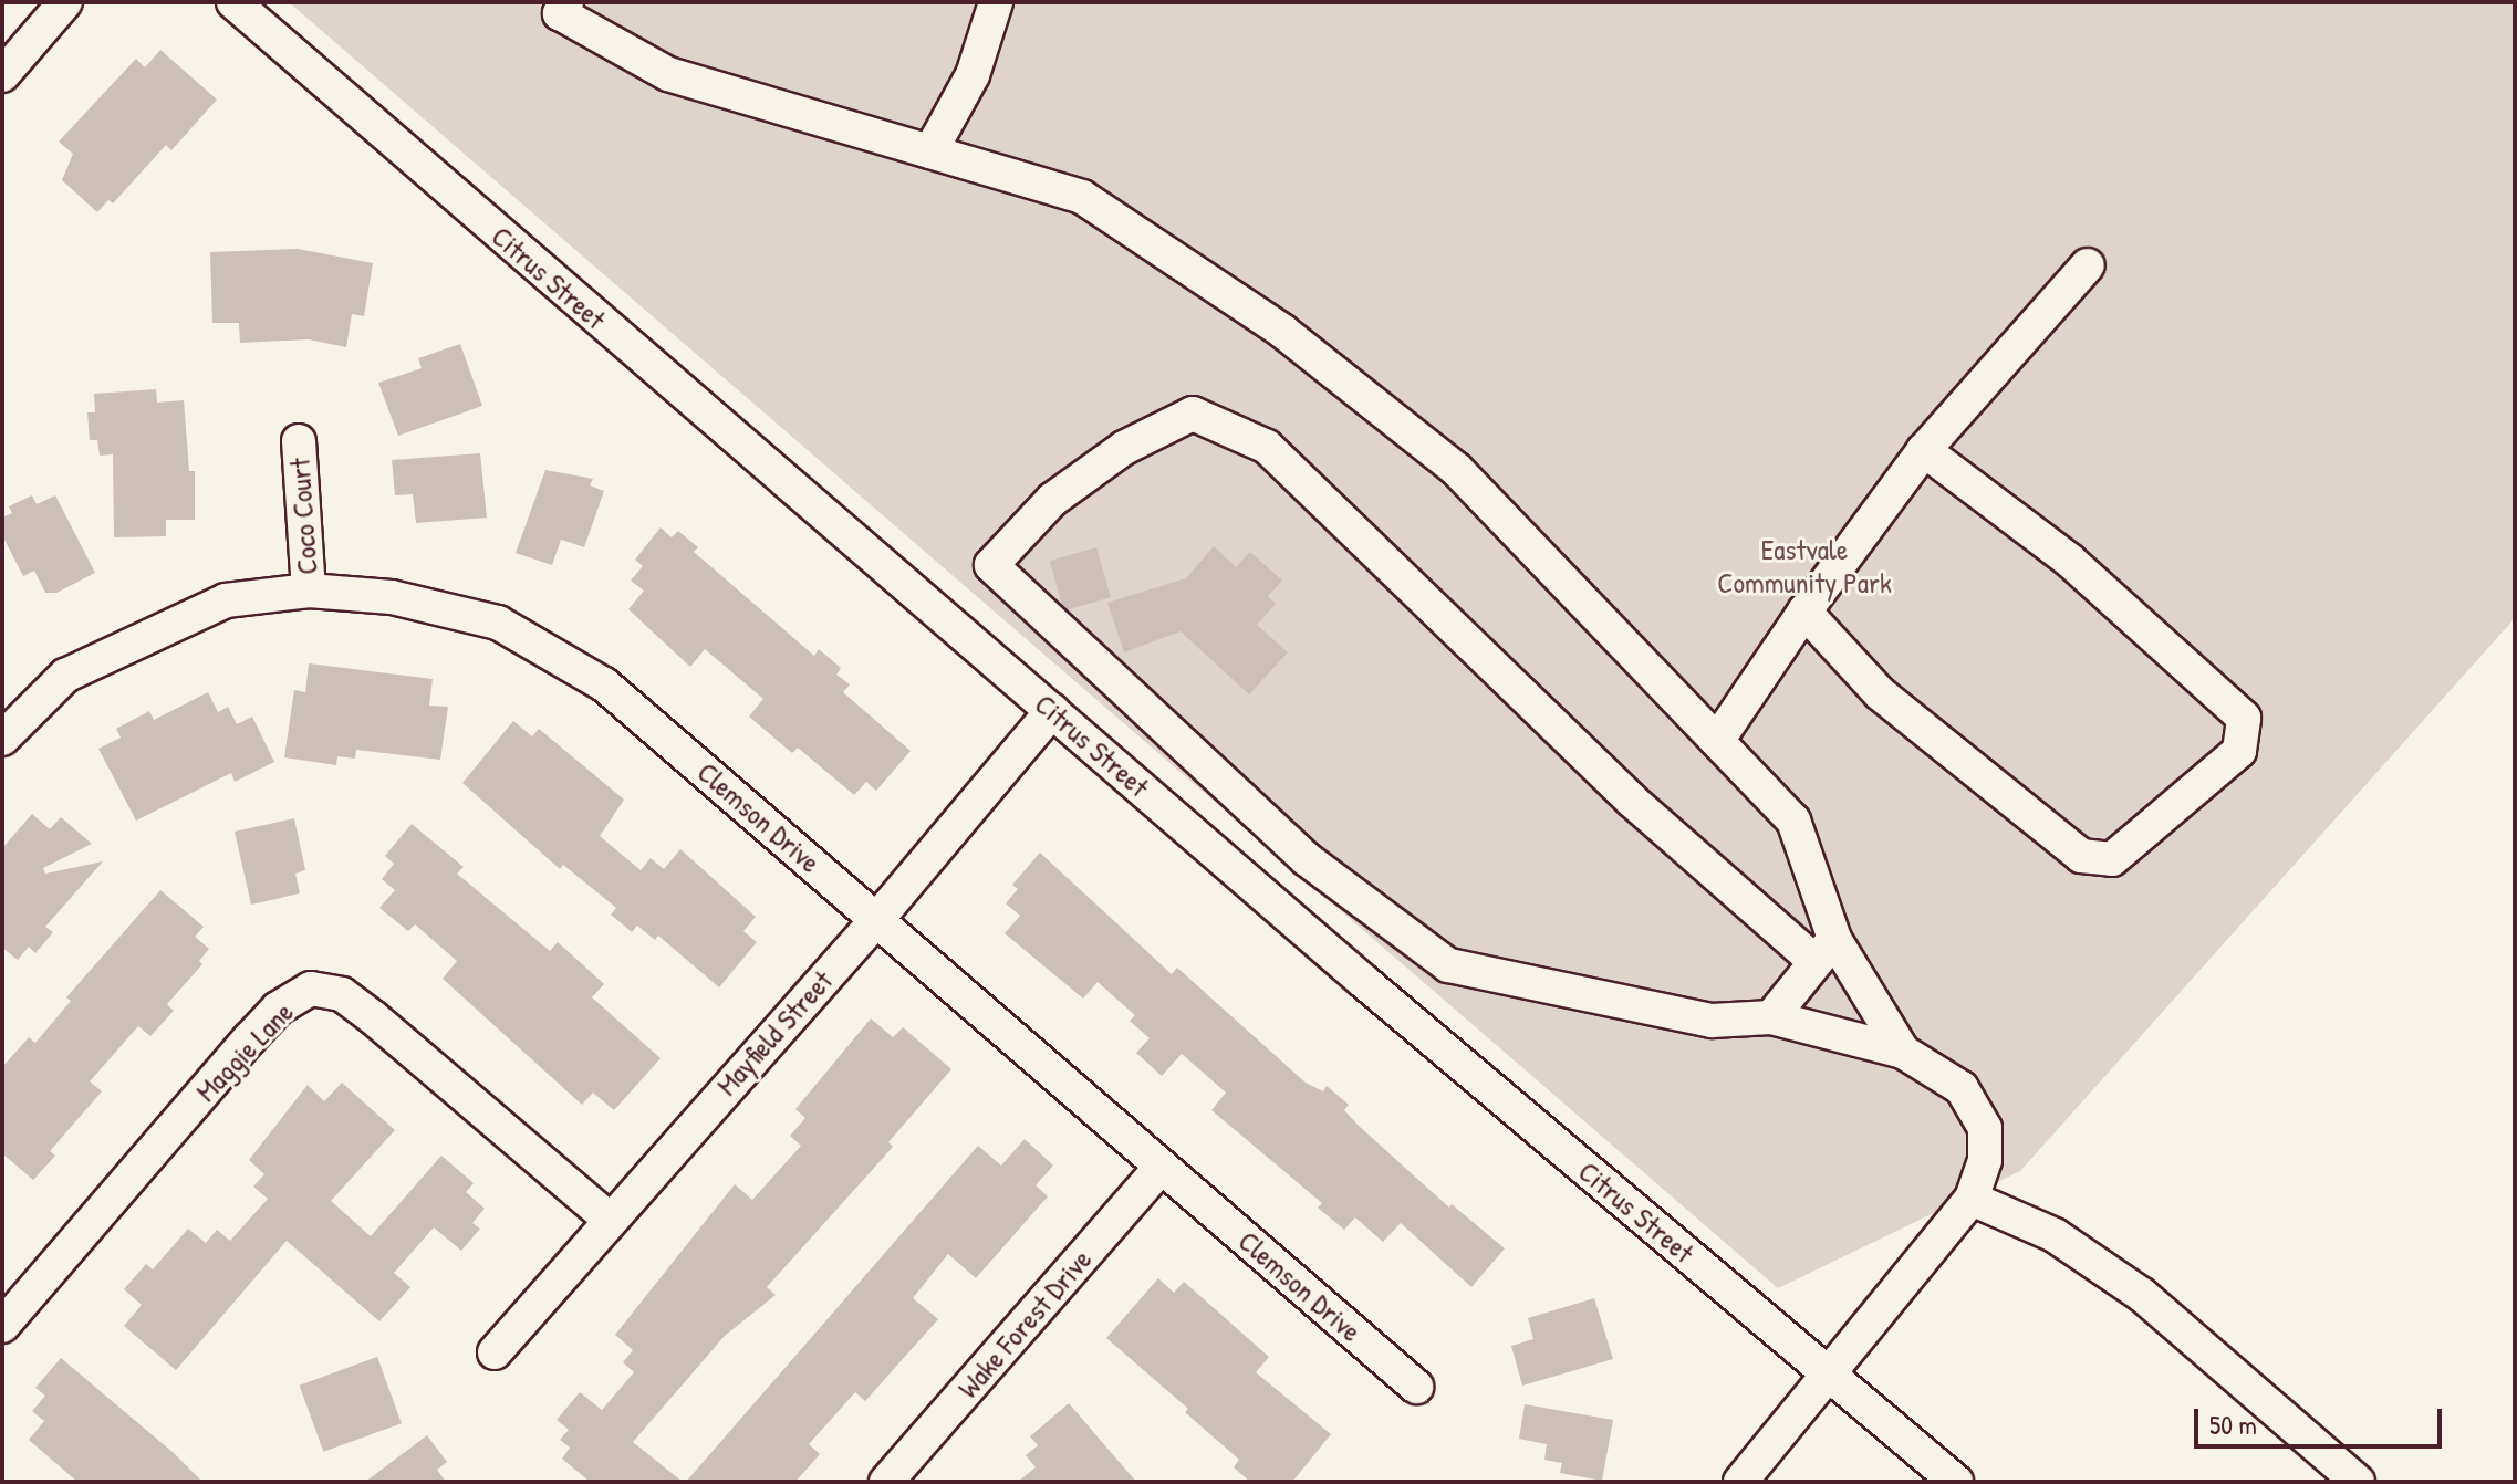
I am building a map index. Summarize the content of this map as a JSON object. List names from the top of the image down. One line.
{"streets":{"street":["Citrus Street","Coco Court","Clemson Drive","Mayfield Street","Maggie Lane","Wake Forest Drive"]},"crossings":[["Citrus Street","Mayfield Street"],["Coco Court","Clemson Drive"],["Clemson Drive","Mayfield Street"],["Clemson Drive","Wake Forest Drive"],["Mayfield Street","Maggie Lane"]],"parks":["Eastvale Community Park"],"scale_bar":"50 m"}
